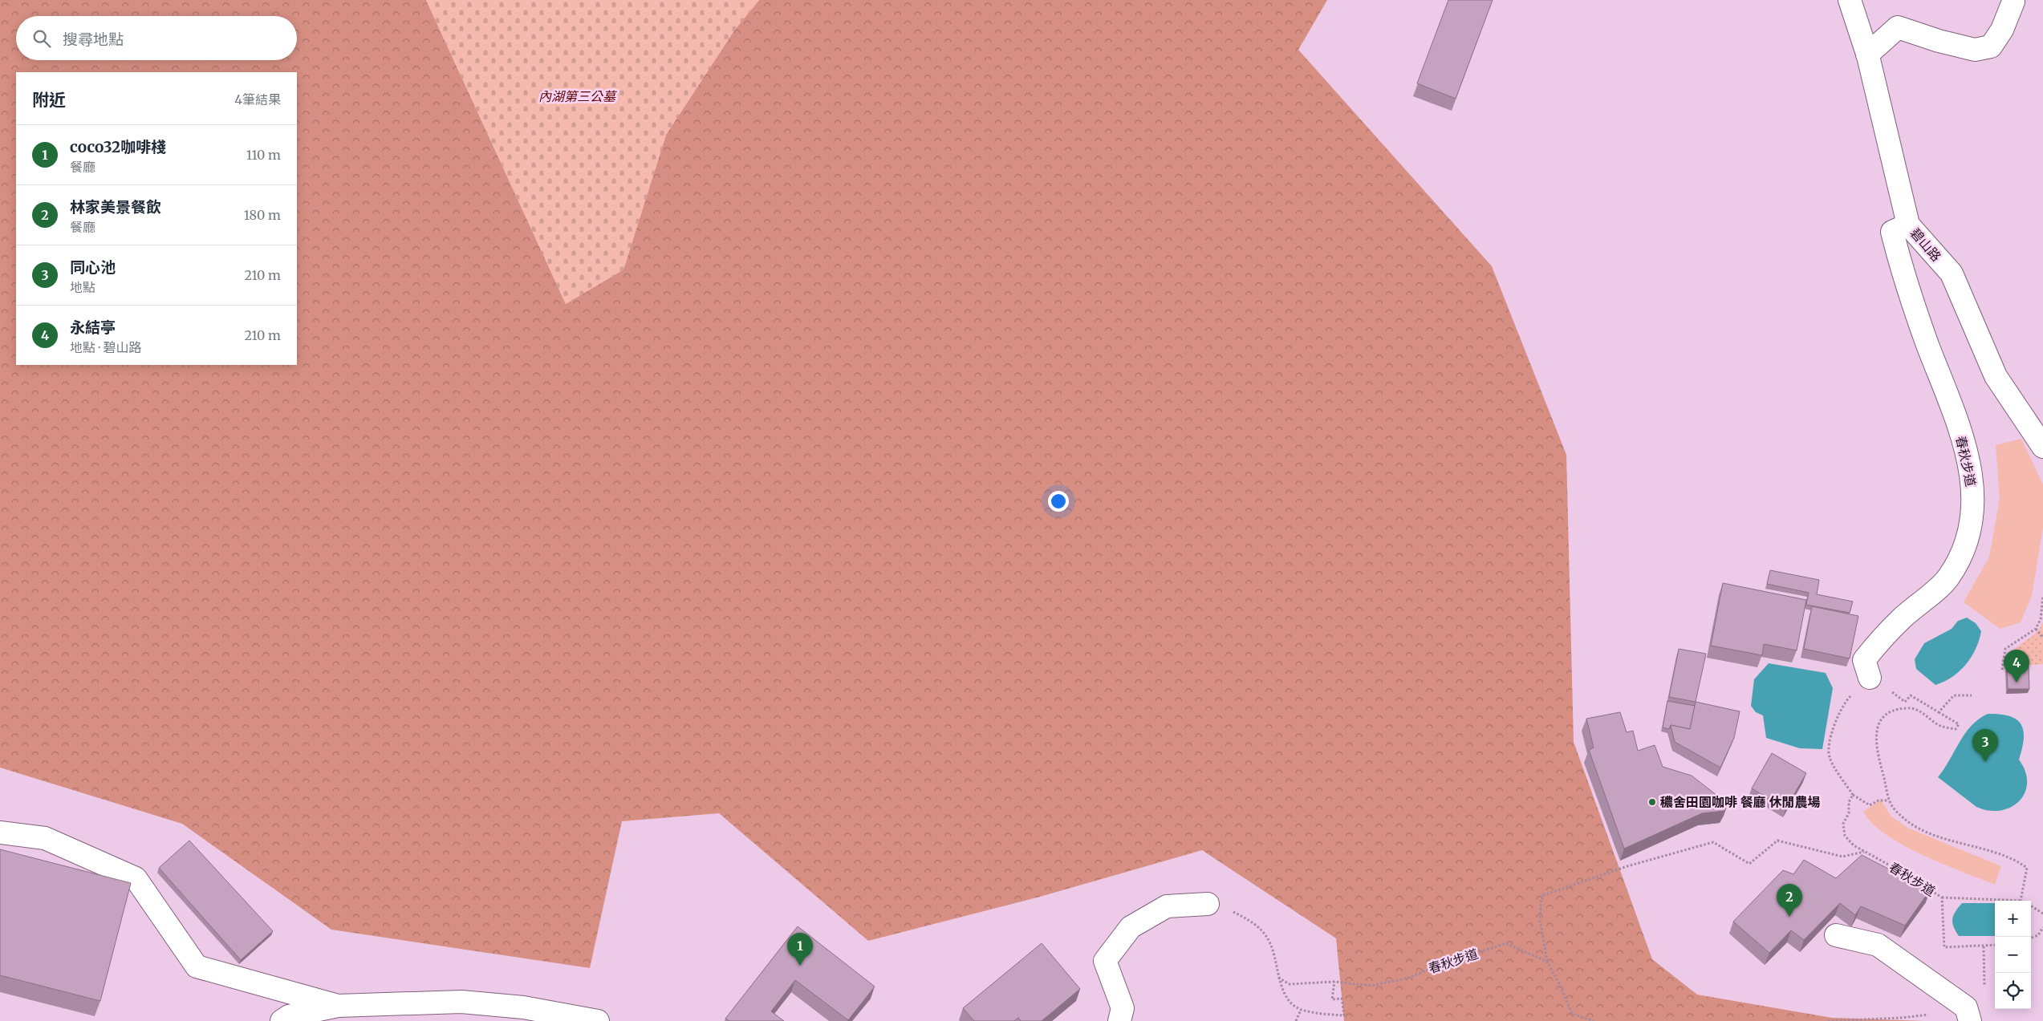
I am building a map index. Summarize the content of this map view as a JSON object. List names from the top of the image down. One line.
{"streets":{"street":["碧山路","春秋步道"]},"crossings":[["碧山路","春秋步道"]],"parks":["內湖第三公墓"],"places":["穠舍田園咖啡 餐廳 休閒農場"],"page":{"search":"搜尋地點","heading":["附近","4筆結果"],"list":[{"mark":"1","name":"coco32咖啡棧","note":"餐廳","value":"110 m"},{"mark":"2","name":"林家美景餐飲","note":"餐廳","value":"180 m"},{"mark":"3","name":"同心池","note":"地點","value":"210 m"},{"mark":"4","name":"永結亭","note":"地點 · 碧山路","value":"210 m"}],"pins":["4","3","2","1"],"map_buttons":["+","−"]}}
